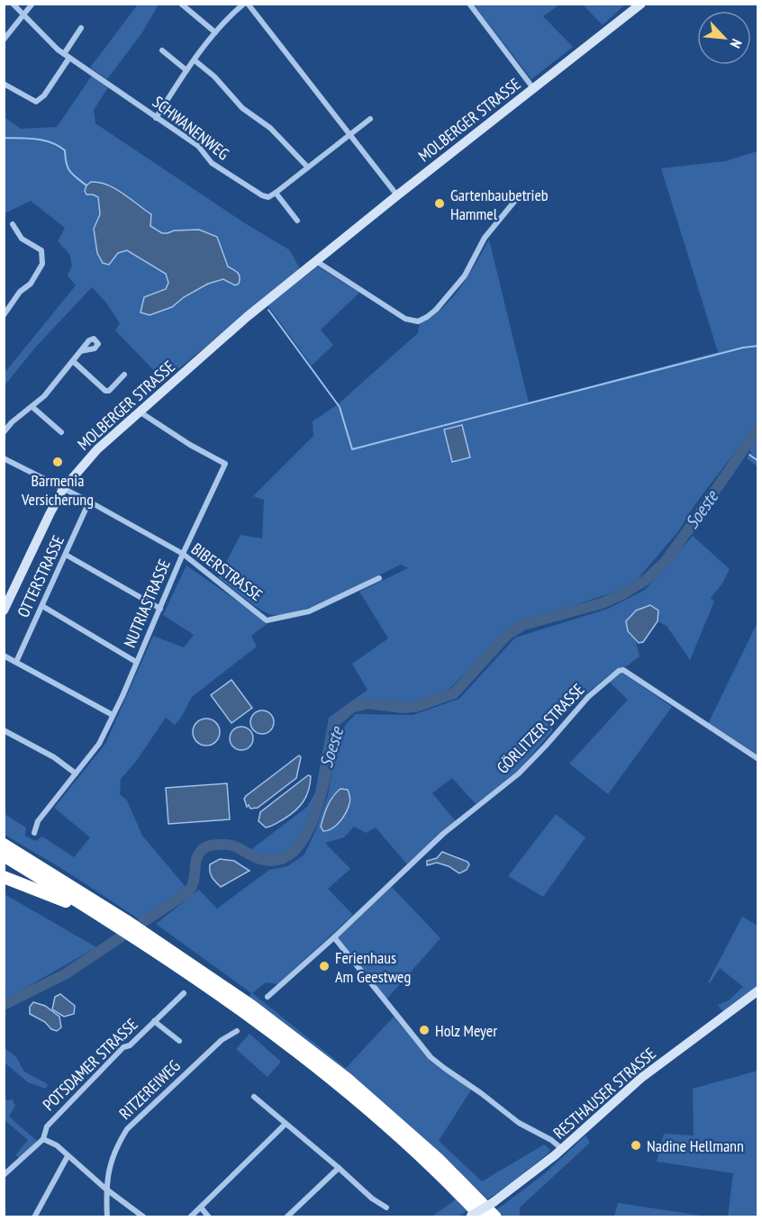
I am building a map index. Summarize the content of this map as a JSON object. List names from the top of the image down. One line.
{"streets":{"main road":["MOLBERGER STRASSE","RESTHAUSER STRASSE"],"street":["SCHWANENWEG","BIBERSTRASSE","OTTERSTRASSE","NUTRIASTRASSE","GÖRLITZER STRASSE","POTSDAMER STRASSE","RITZEREIWEG"]},"crossings":[["MOLBERGER STRASSE","BIBERSTRASSE"],["MOLBERGER STRASSE","NUTRIASTRASSE"],["BIBERSTRASSE","OTTERSTRASSE"],["BIBERSTRASSE","NUTRIASTRASSE"]],"water":["Soeste"],"places":["Gartenbaubetrieb Hammel","Barmenia Versicherung","Ferienhaus Am Geestweg","Holz Meyer","Nadine Hellmann"],"north":"bottom right"}
